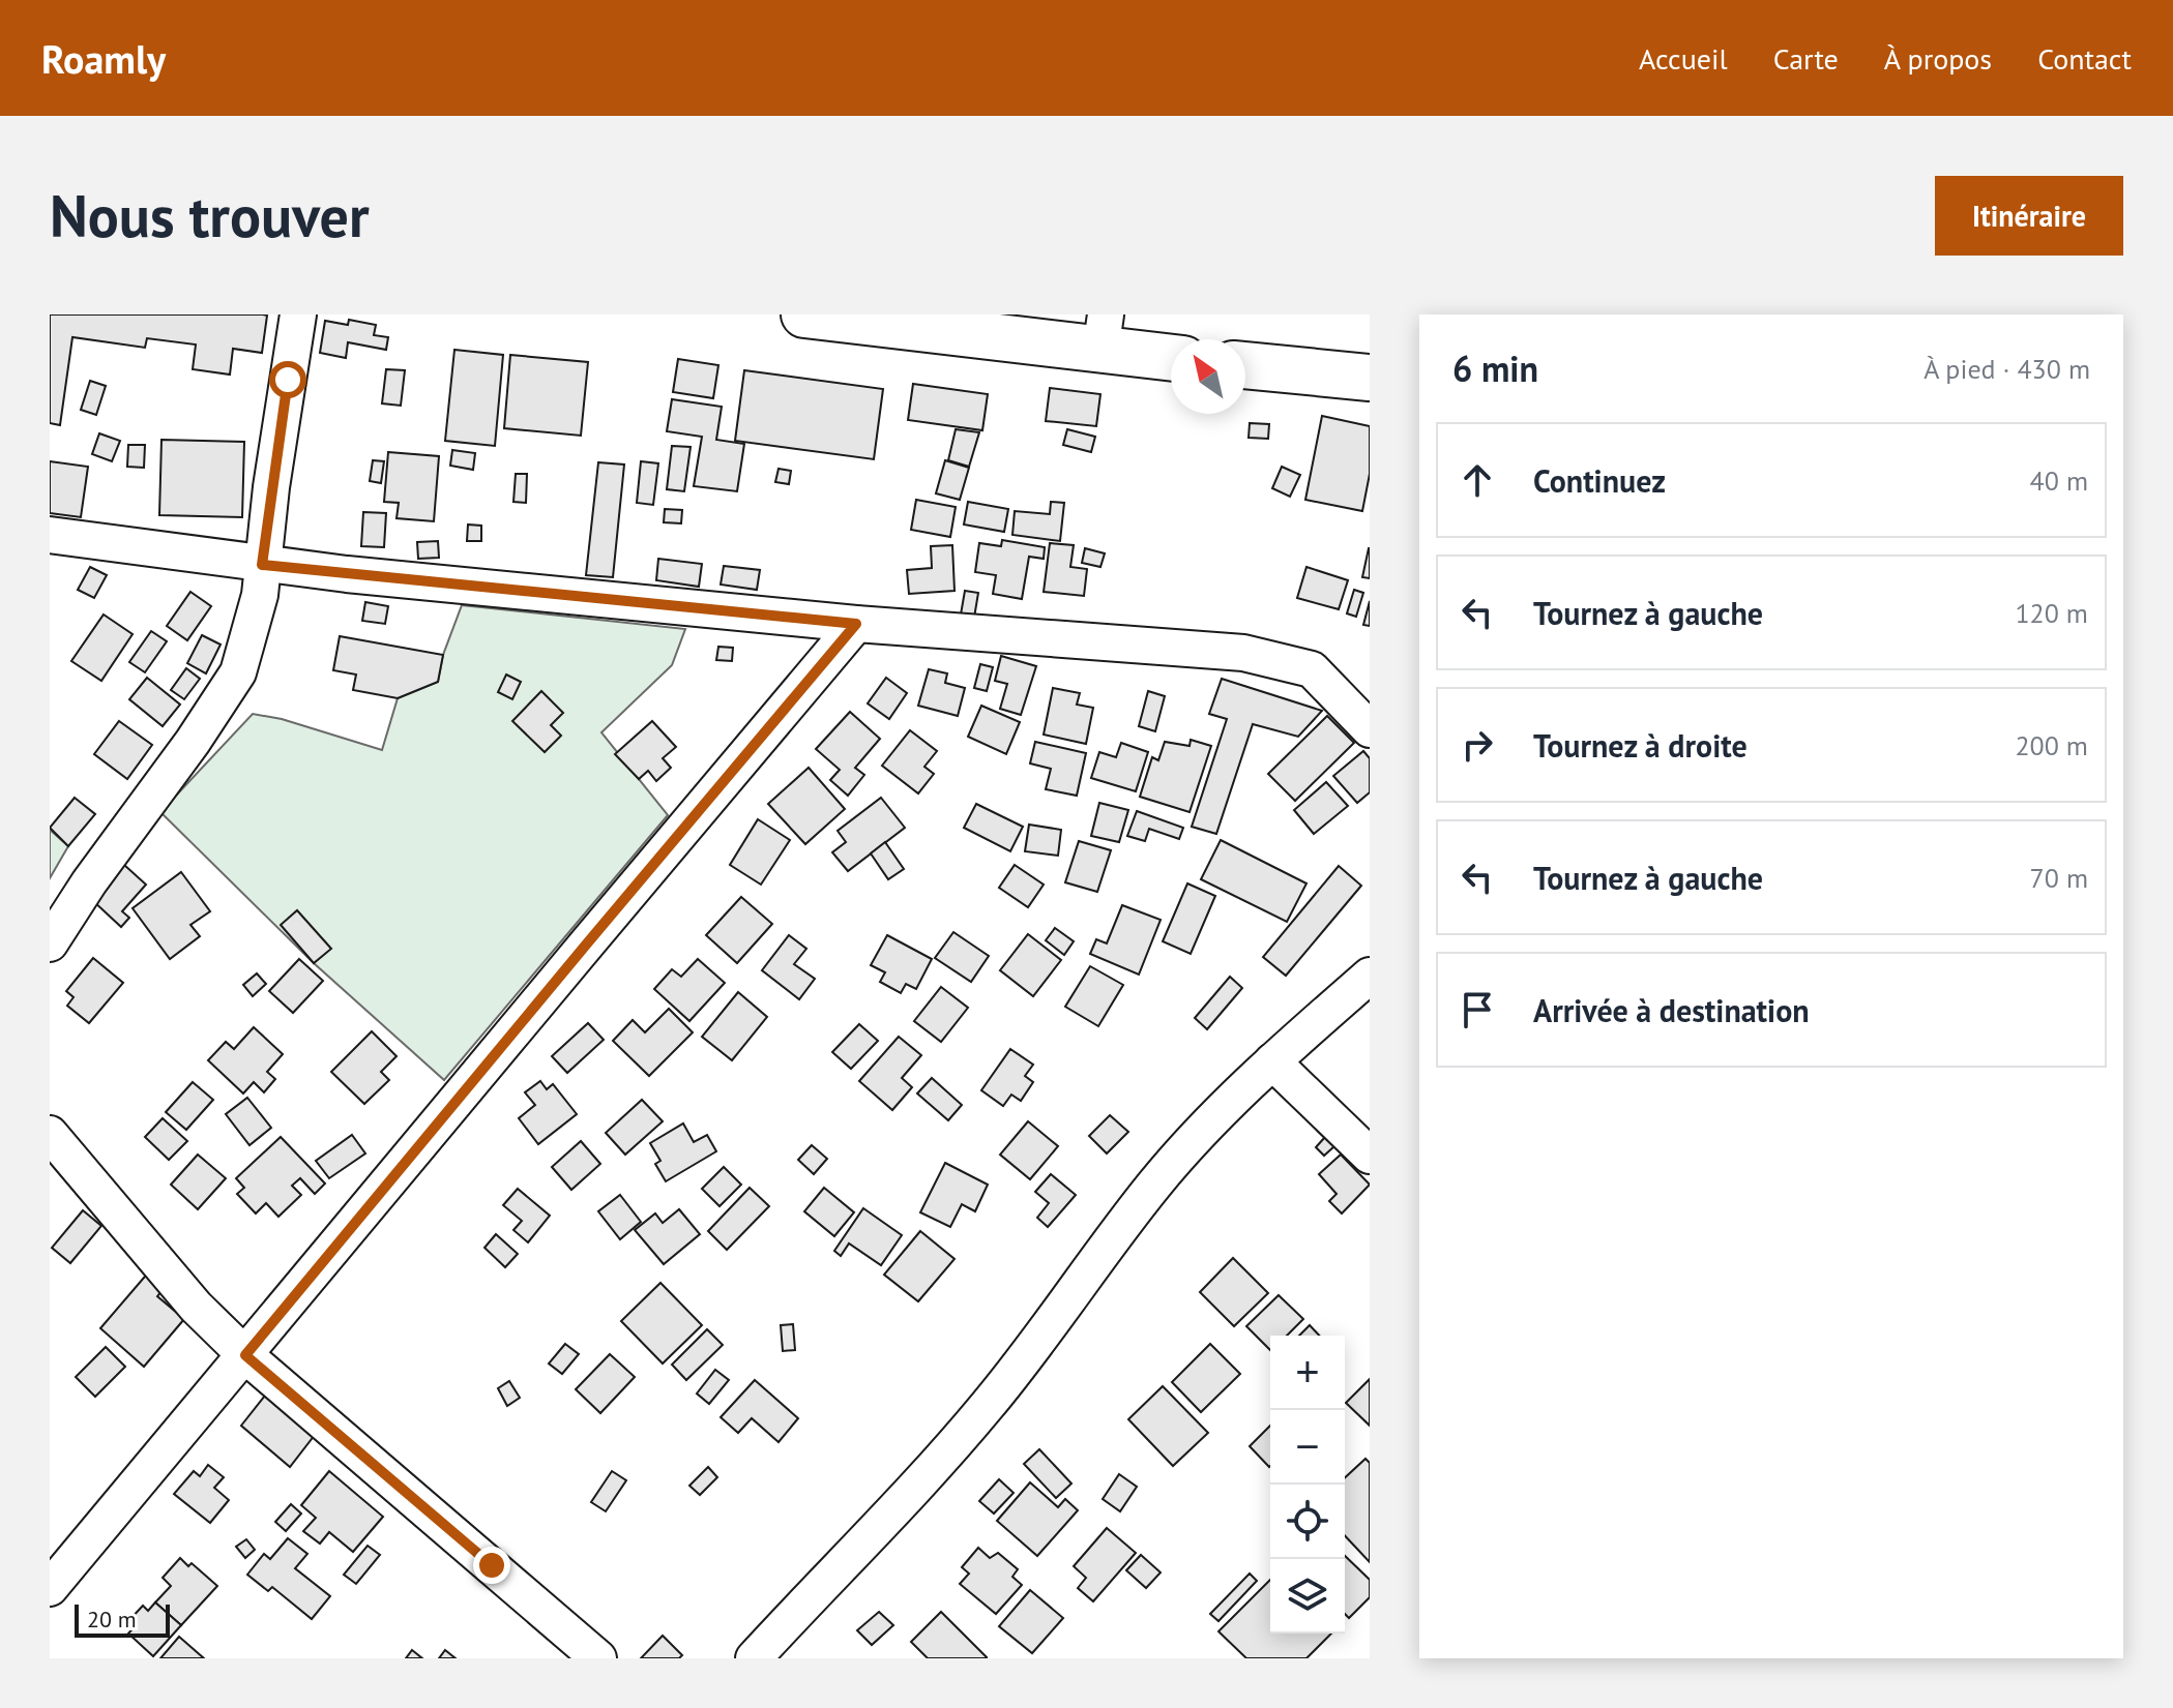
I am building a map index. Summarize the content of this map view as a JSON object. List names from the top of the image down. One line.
{"scale_bar":"20 m","north":"top left","page":{"header":"Roamly","nav":["Accueil","Carte","À propos","Contact"],"buttons":"Itinéraire","title":"Nous trouver","heading":["6 min","À pied · 430 m"],"list":[["Continuez","40 m"],["Tournez à gauche","120 m"],["Tournez à droite","200 m"],["Tournez à gauche","70 m"],"Arrivée à destination"],"map_buttons":["+","−"],"scale":"20 m"}}
